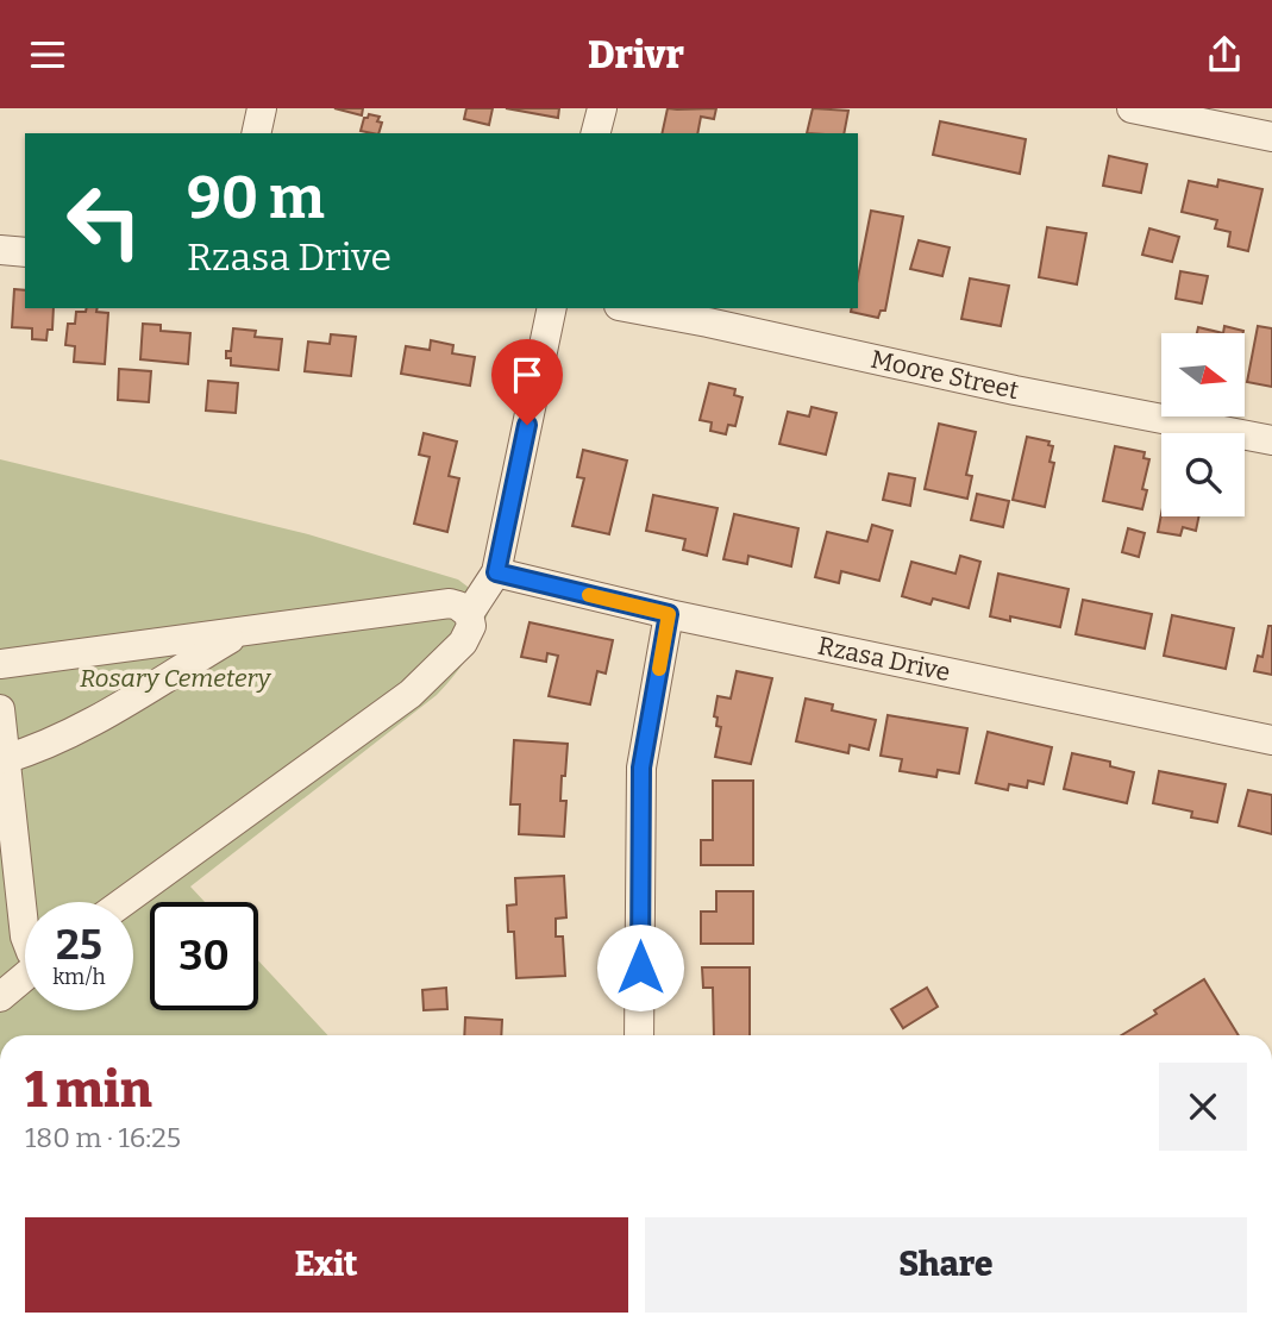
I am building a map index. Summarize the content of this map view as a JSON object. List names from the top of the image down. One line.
{"streets":{"street":["Moore Street","Rzasa Drive"]},"parks":["Rosary Cemetery"],"north":"right","page":{"header":"Drivr","turn":["90 m","Rzasa Drive"],"speed":"25 km/h","limit":"30","heading":["1 min","180 m · 16:25"],"buttons":["Exit","Share"]}}
